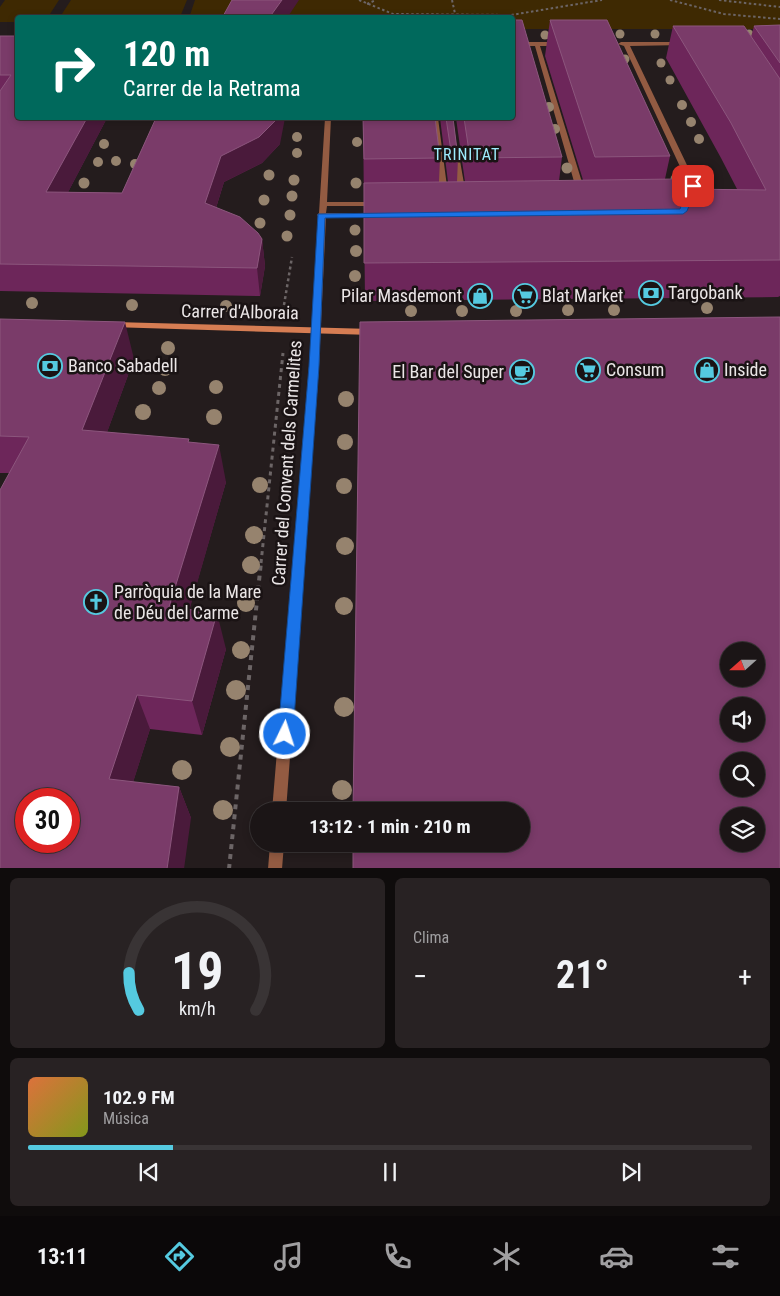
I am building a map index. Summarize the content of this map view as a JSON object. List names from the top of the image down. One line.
{"streets":{"street":["Carrer d'Alboraia","Carrer del Convent dels Carmelites"]},"crossings":[["Carrer d'Alboraia","Carrer del Convent dels Carmelites"]],"districts":["TRINITAT"],"places":{"bank":["Targobank","Banco Sabadell"],"shop":["Pilar Masdemont","Inside"],"supermarket":["Blat Market","Consum"],"cafe":["El Bar del Super"],"church":["Parròquia de la Mare de Déu del Carme"]},"north":"left","page":{"turn":["120 m","Carrer de la Retrama"],"limit":"30","trip":"13:12 · 1 min · 210 m","tile":"Clima","heat":["−","21°","+"],"song":["102.9 FM","Música"],"tabs":"13:11","gauge":["19","km/h"]}}
